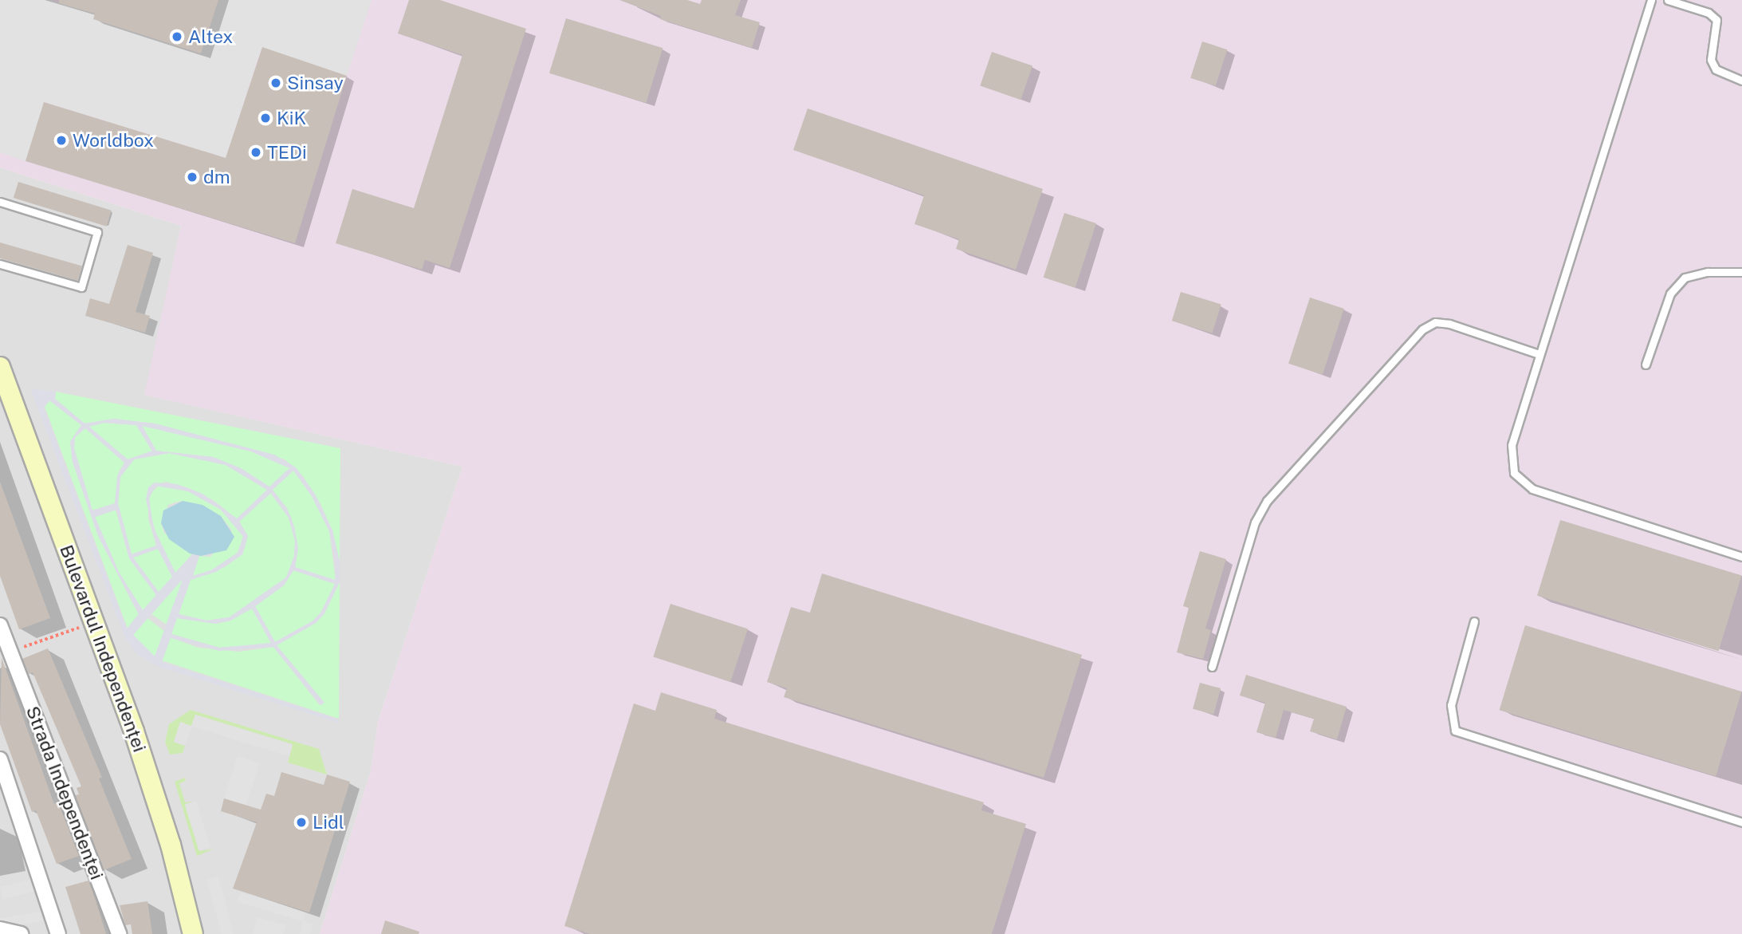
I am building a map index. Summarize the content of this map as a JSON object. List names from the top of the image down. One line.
{"streets":{"main road":["Bulevardul Independenței"],"street":["Strada Independenței"]},"places":["Altex","Sinsay","KiK","Worldbox","TEDi","dm","Lidl"]}
